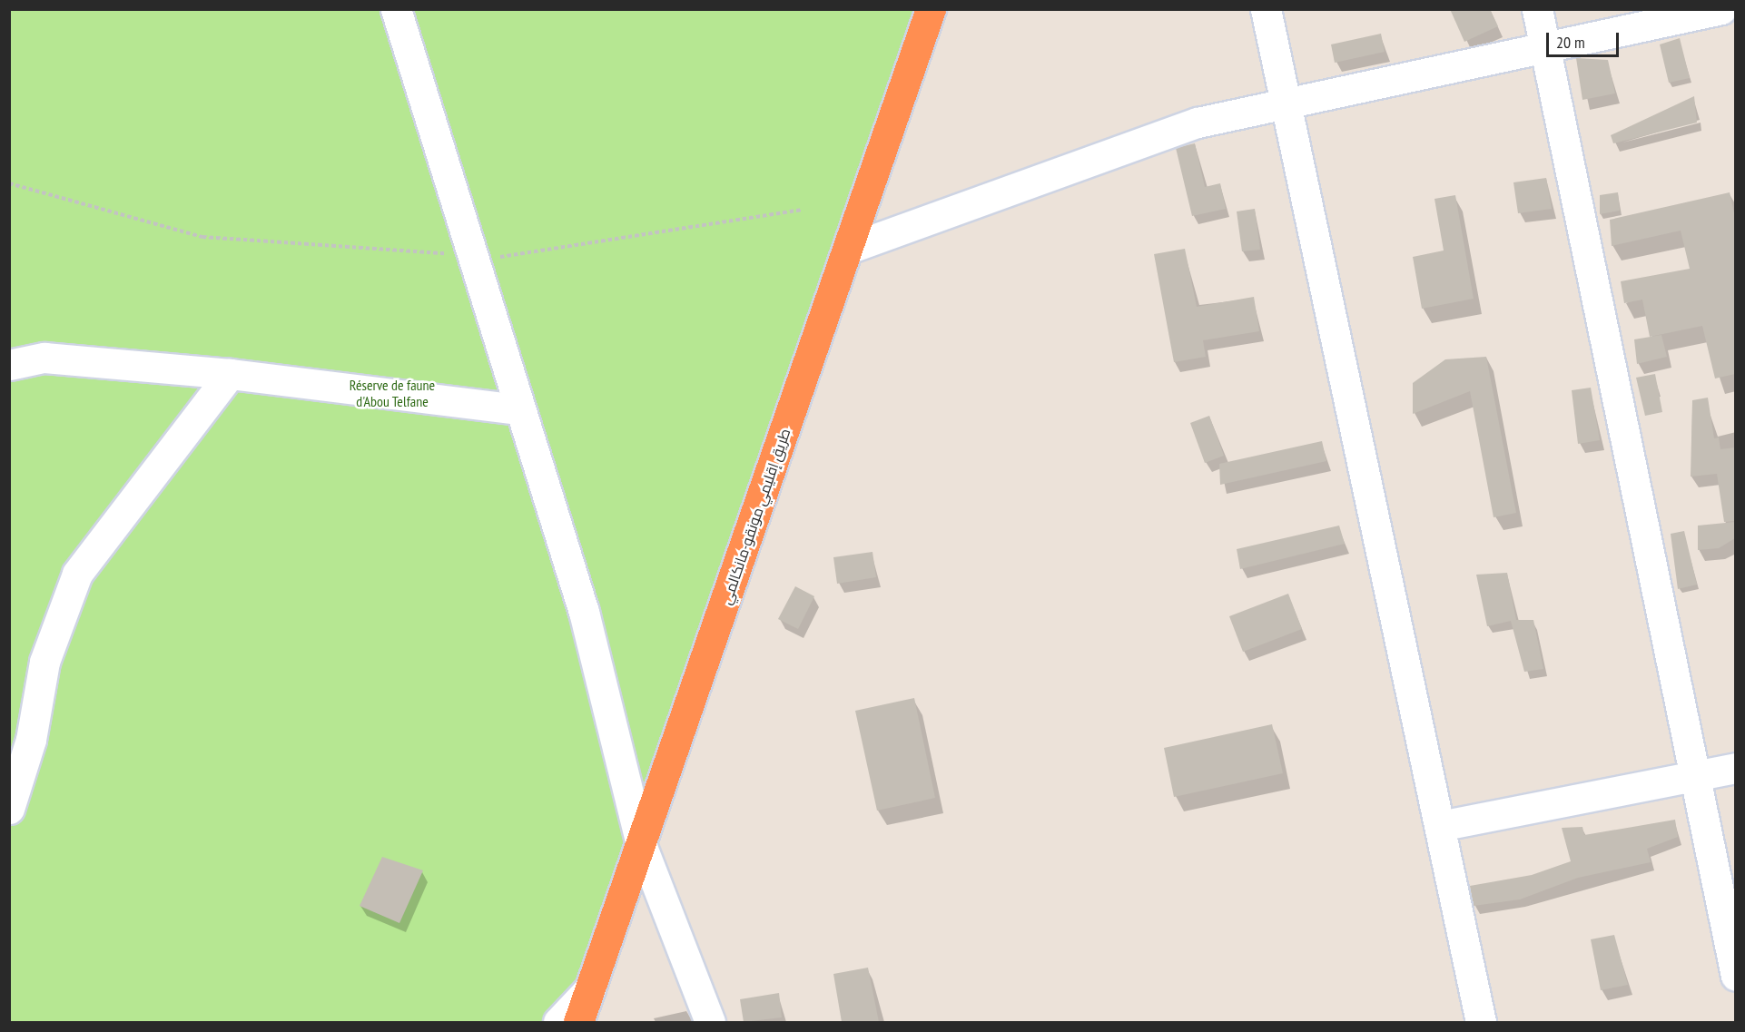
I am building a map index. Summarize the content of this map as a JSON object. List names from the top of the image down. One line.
{"streets":{"highway":["طريق إقليمي مونقو-مانكالمي"]},"parks":["Réserve de faune d'Abou Telfane"],"scale_bar":"20 m"}
